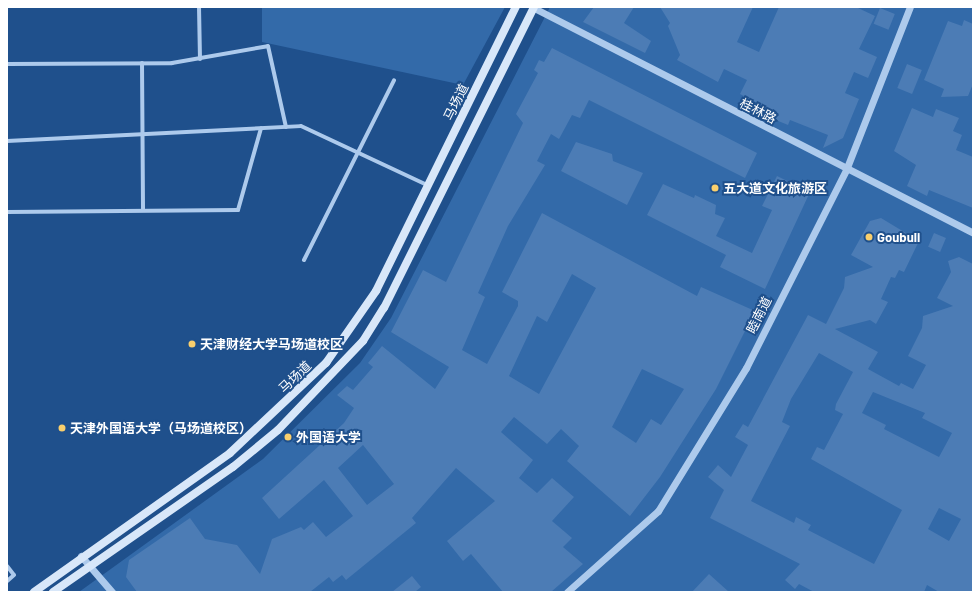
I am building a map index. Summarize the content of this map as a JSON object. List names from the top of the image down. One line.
{"streets":{"main road":["马场道"],"street":["桂林路","睦南道"]},"crossings":[["马场道","桂林路"],["桂林路","睦南道"]],"places":["五大道文化旅游区","Goubuli","天津财经大学马场道校区","天津外国语大学（马场道校区）","外国语大学"]}
